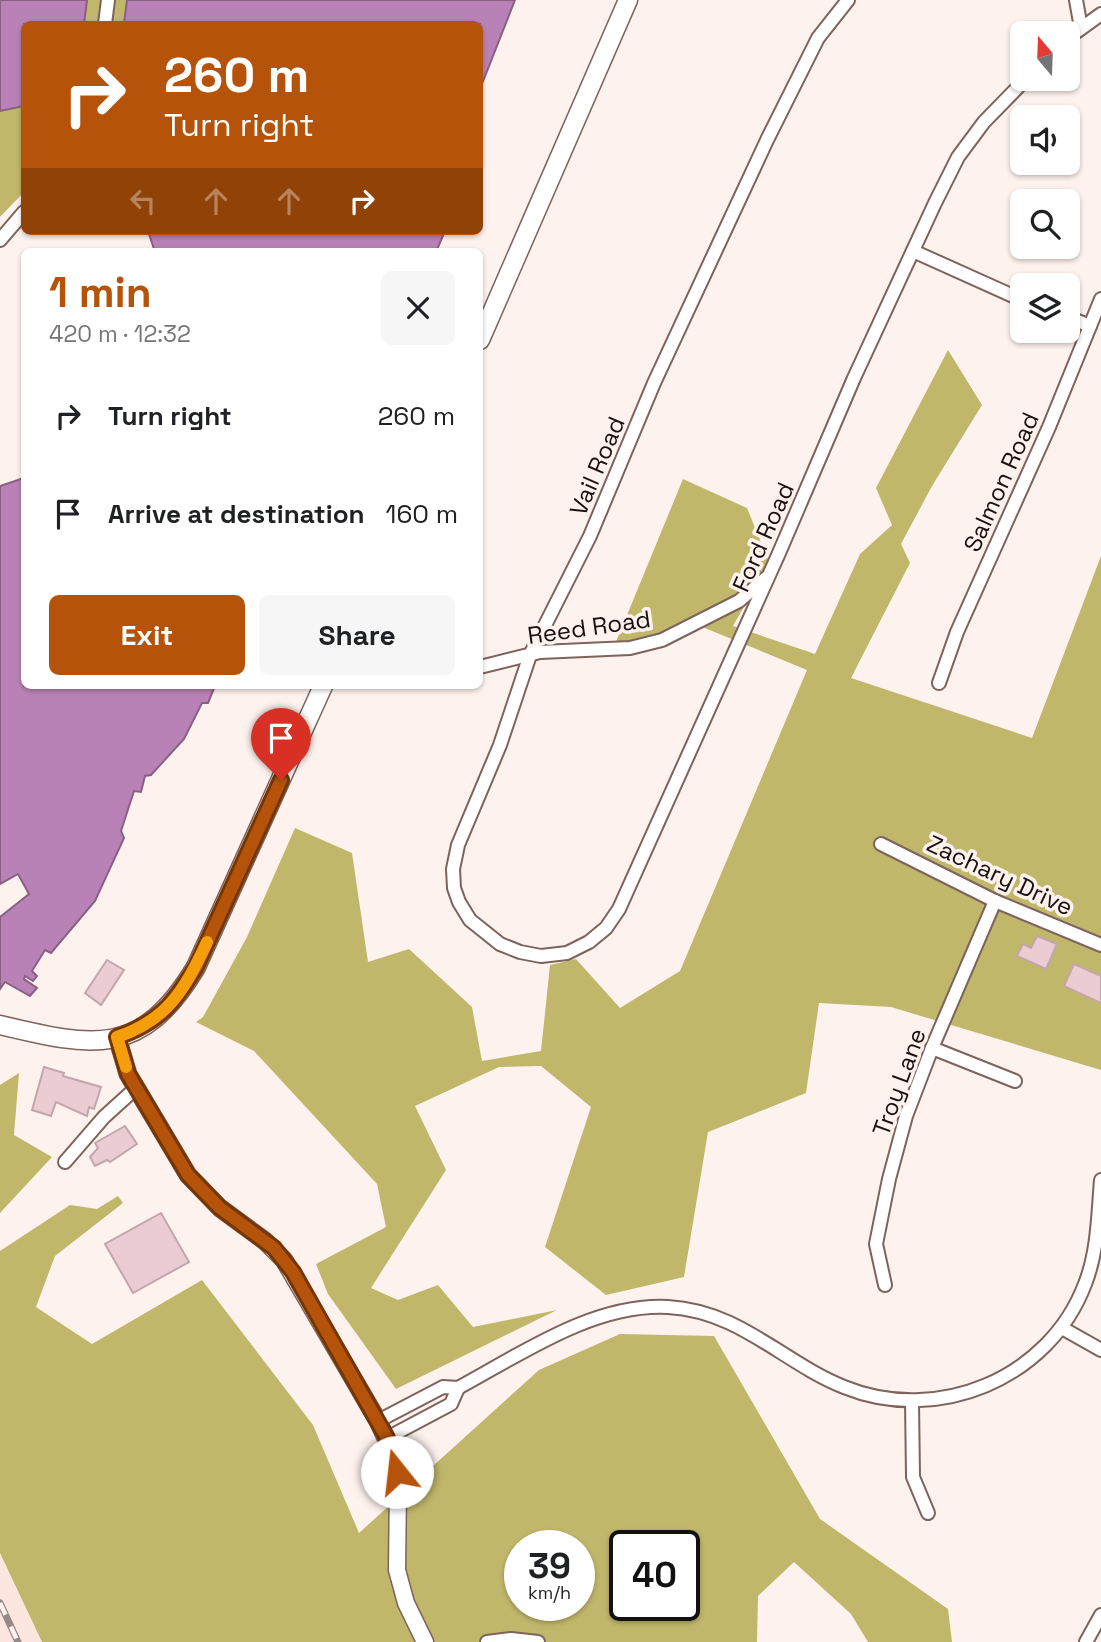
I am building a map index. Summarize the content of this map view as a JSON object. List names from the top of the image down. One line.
{"streets":{"street":["Vail Road","Salmon Road","Ford Road","Reed Road","Zachary Drive","Troy Lane"]},"crossings":[["Vail Road","Ford Road"],["Vail Road","Reed Road"],["Ford Road","Reed Road"],["Zachary Drive","Troy Lane"]],"north":"top","page":{"turn":["260 m","Turn right"],"heading":["1 min","420 m · 12:32"],"list":[{"name":"Turn right","value":"260 m"},{"name":"Arrive at destination","value":"160 m"}],"buttons":["Exit","Share"],"speed":"39 km/h","limit":"40"}}
